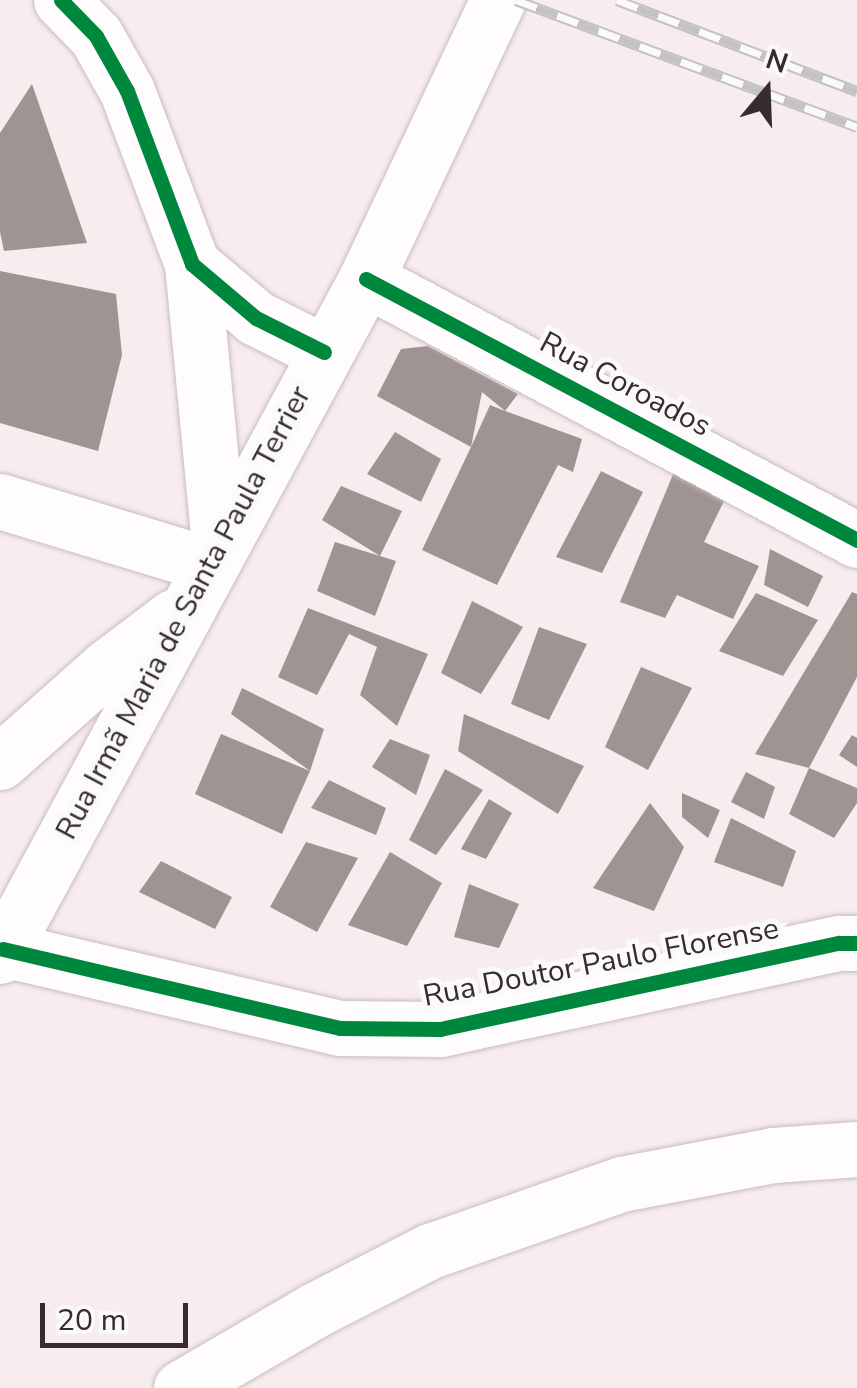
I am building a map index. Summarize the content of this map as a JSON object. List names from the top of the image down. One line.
{"streets":{"street":["Rua Coroados","Rua Irmã Maria de Santa Paula Terrier","Rua Doutor Paulo Florense"]},"crossings":[["Rua Coroados","Rua Irmã Maria de Santa Paula Terrier"],["Rua Irmã Maria de Santa Paula Terrier","Rua Doutor Paulo Florense"]],"scale_bar":"20 m","north":"top"}
